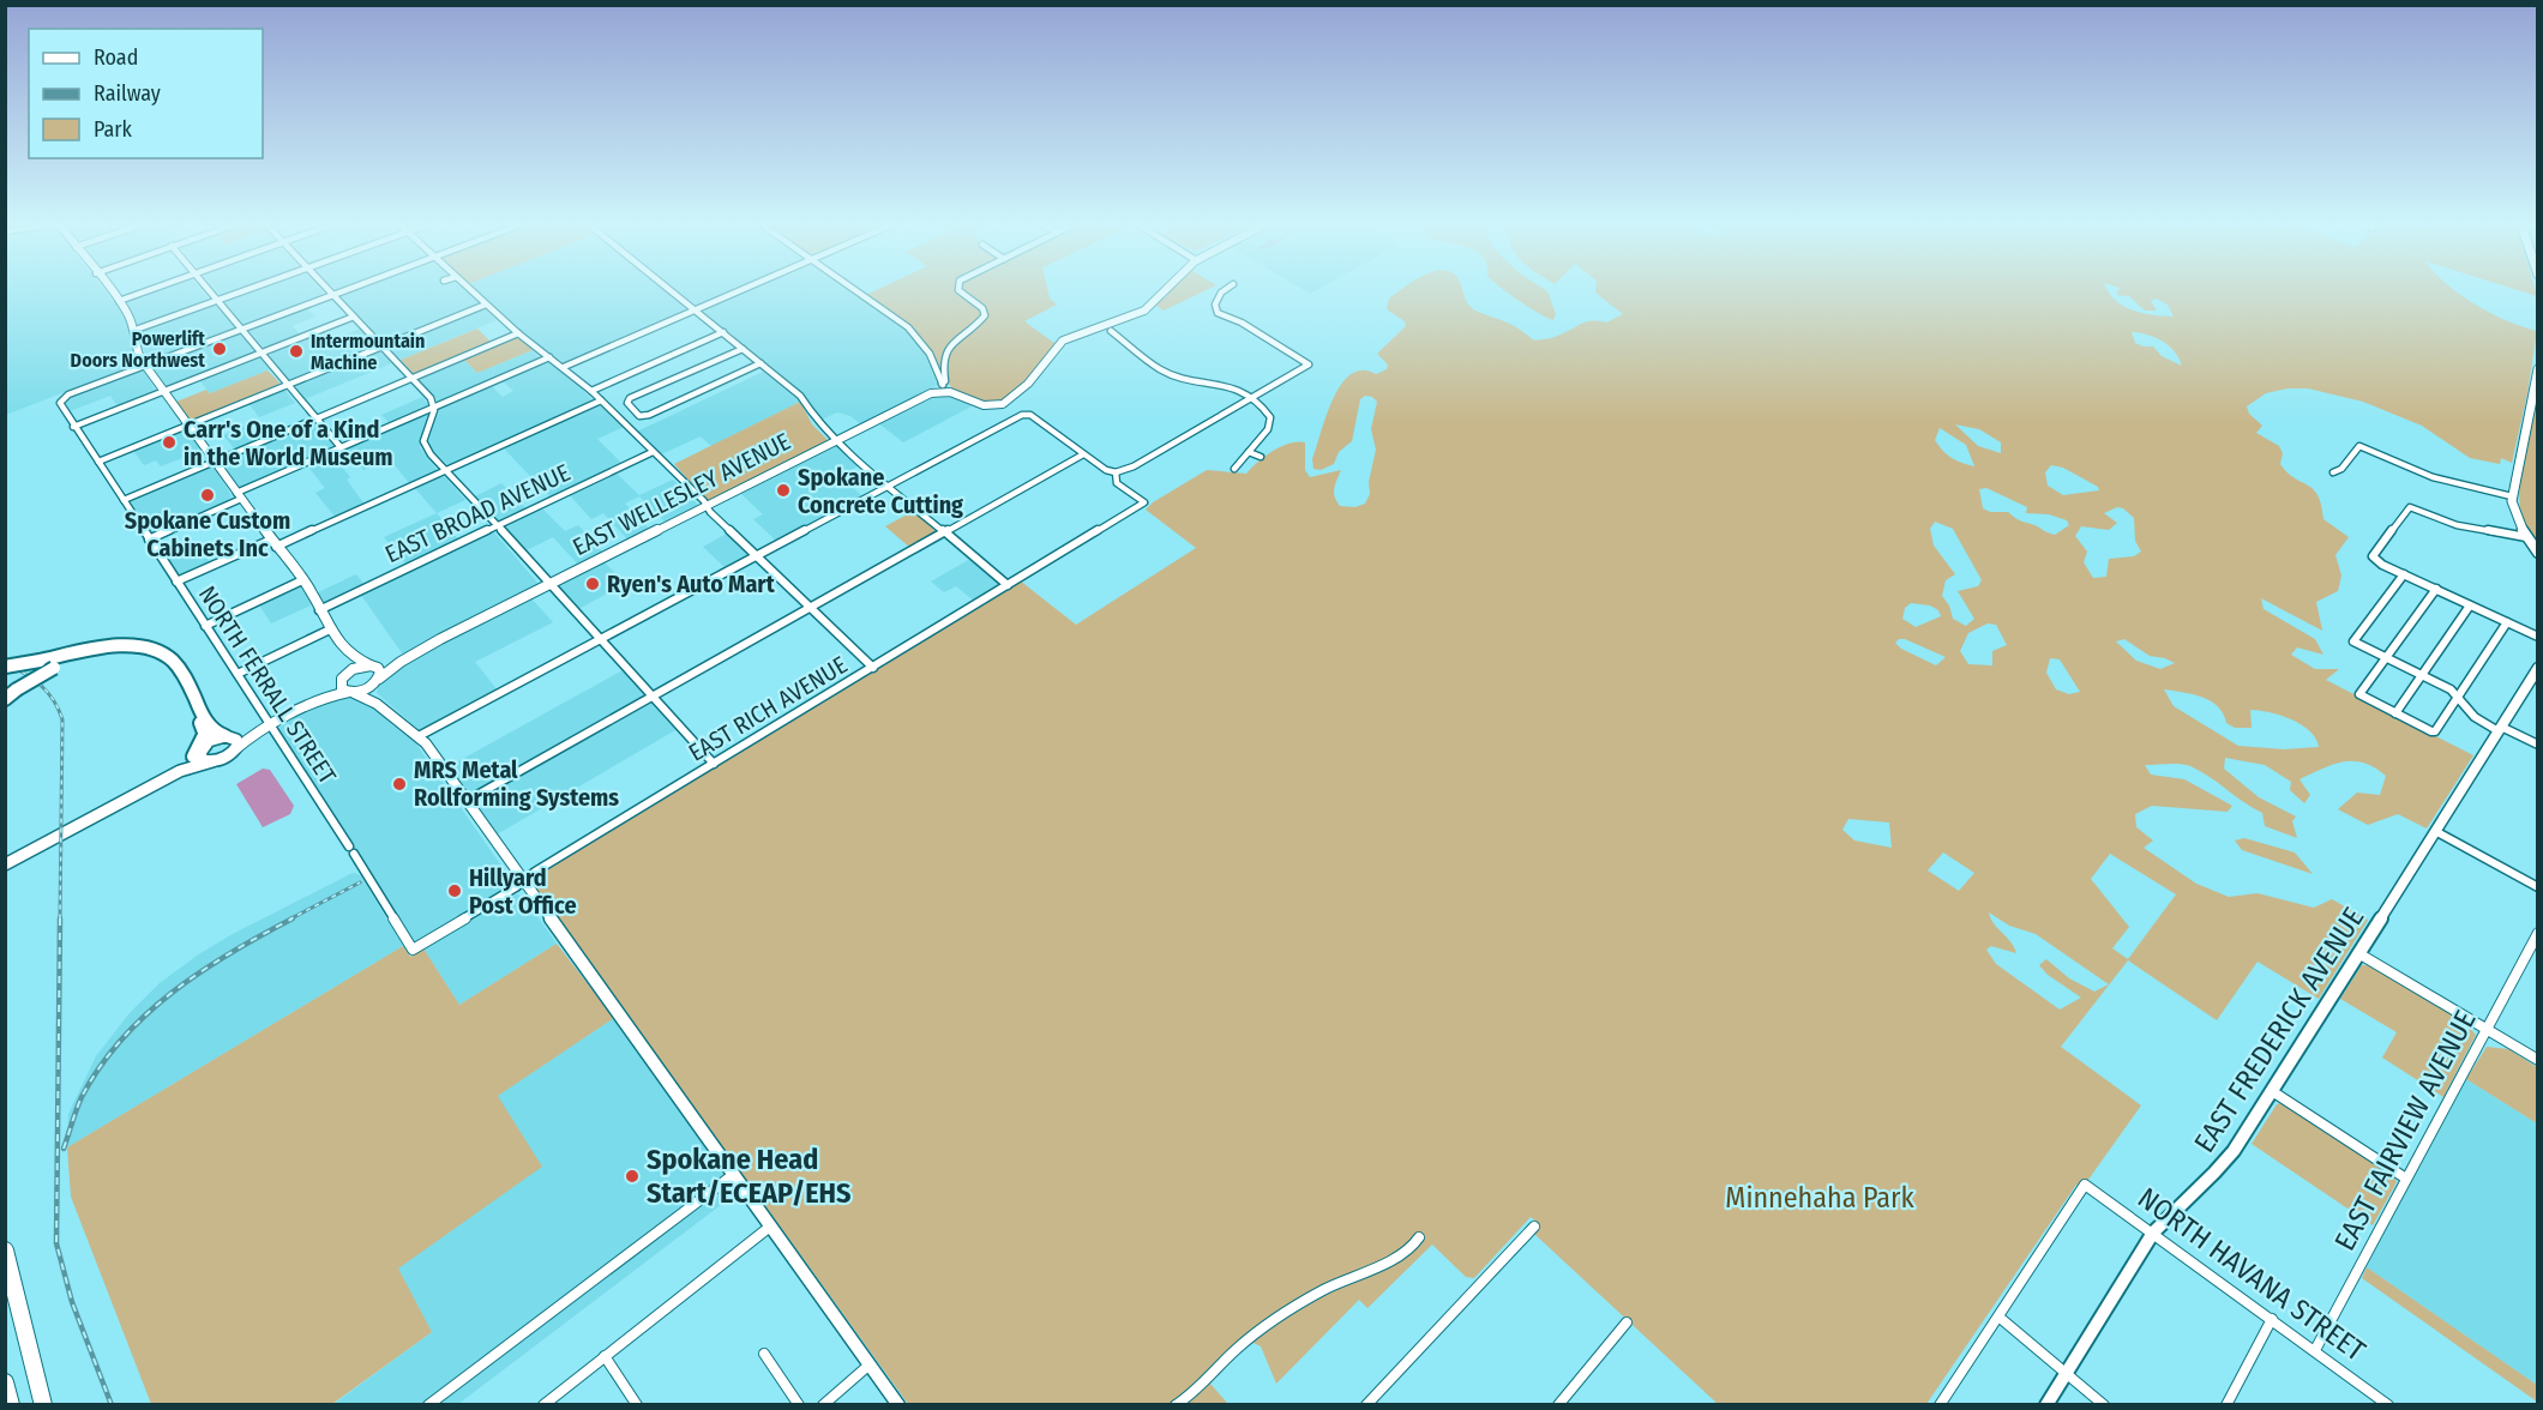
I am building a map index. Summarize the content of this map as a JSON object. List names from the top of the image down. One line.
{"streets":{"main road":["EAST FREDERICK AVENUE"],"street":["EAST WELLESLEY AVENUE","EAST BROAD AVENUE","NORTH FERRALL STREET","EAST RICH AVENUE","EAST FAIRVIEW AVENUE","NORTH HAVANA STREET"]},"crossings":[["NORTH FERRALL STREET","EAST RICH AVENUE"],["EAST FREDERICK AVENUE","NORTH HAVANA STREET"],["EAST FAIRVIEW AVENUE","NORTH HAVANA STREET"]],"parks":["Minnehaha Park"],"places":["Powerlift Doors Northwest","Intermountain Machine","Carr's One of a Kind in the World Museum","Spokane Concrete Cutting","Spokane Custom Cabinets Inc","Ryen's Auto Mart","MRS Metal Rollforming Systems","Hillyard Post Office","Spokane Head Start/ECEAP/EHS"],"legend":["Road","Railway","Park"]}
